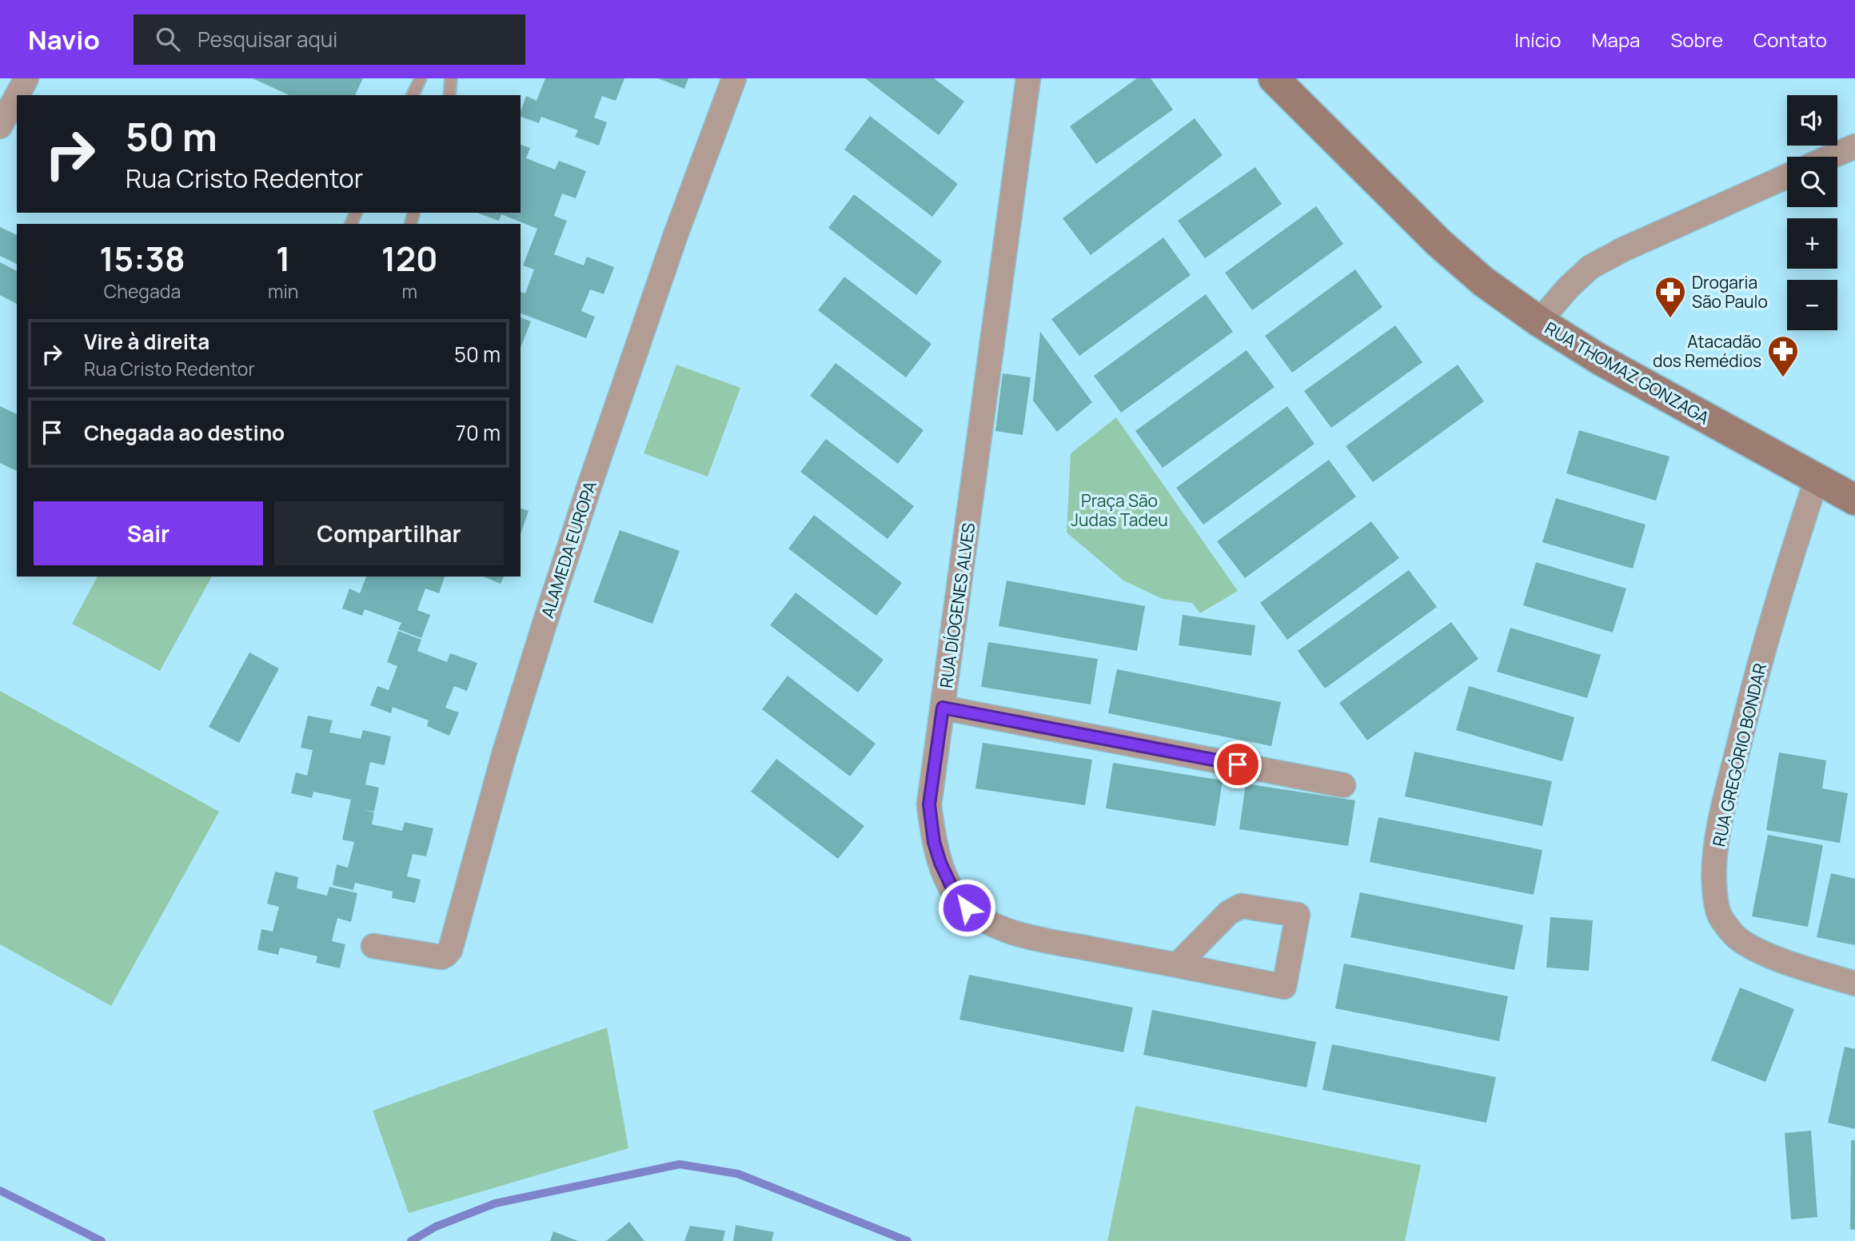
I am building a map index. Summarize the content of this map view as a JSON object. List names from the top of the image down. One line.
{"streets":{"main road":["RUA THOMAZ GONZAGA"],"street":["ALAMEDA EUROPA","RUA DÍOGENES ALVES","RUA GREGÓRIO BONDAR"]},"crossings":[["RUA THOMAZ GONZAGA","RUA GREGÓRIO BONDAR"]],"parks":["Praça São Judas Tadeu"],"places":{"pharmacy":["Drogaria São Paulo","Atacadão dos Remédios"]},"page":{"header":"Navio","search":"Pesquisar aqui","nav":["Início","Mapa","Sobre","Contato"],"map_buttons":["+","−"],"turn":["50 m","Rua Cristo Redentor"],"eta":["15:38","Chegada","1","min","120","m"],"list":[{"name":"Vire à direita","note":"Rua Cristo Redentor","value":"50 m"},{"name":"Chegada ao destino","value":"70 m"}],"buttons":["Sair","Compartilhar"]}}
